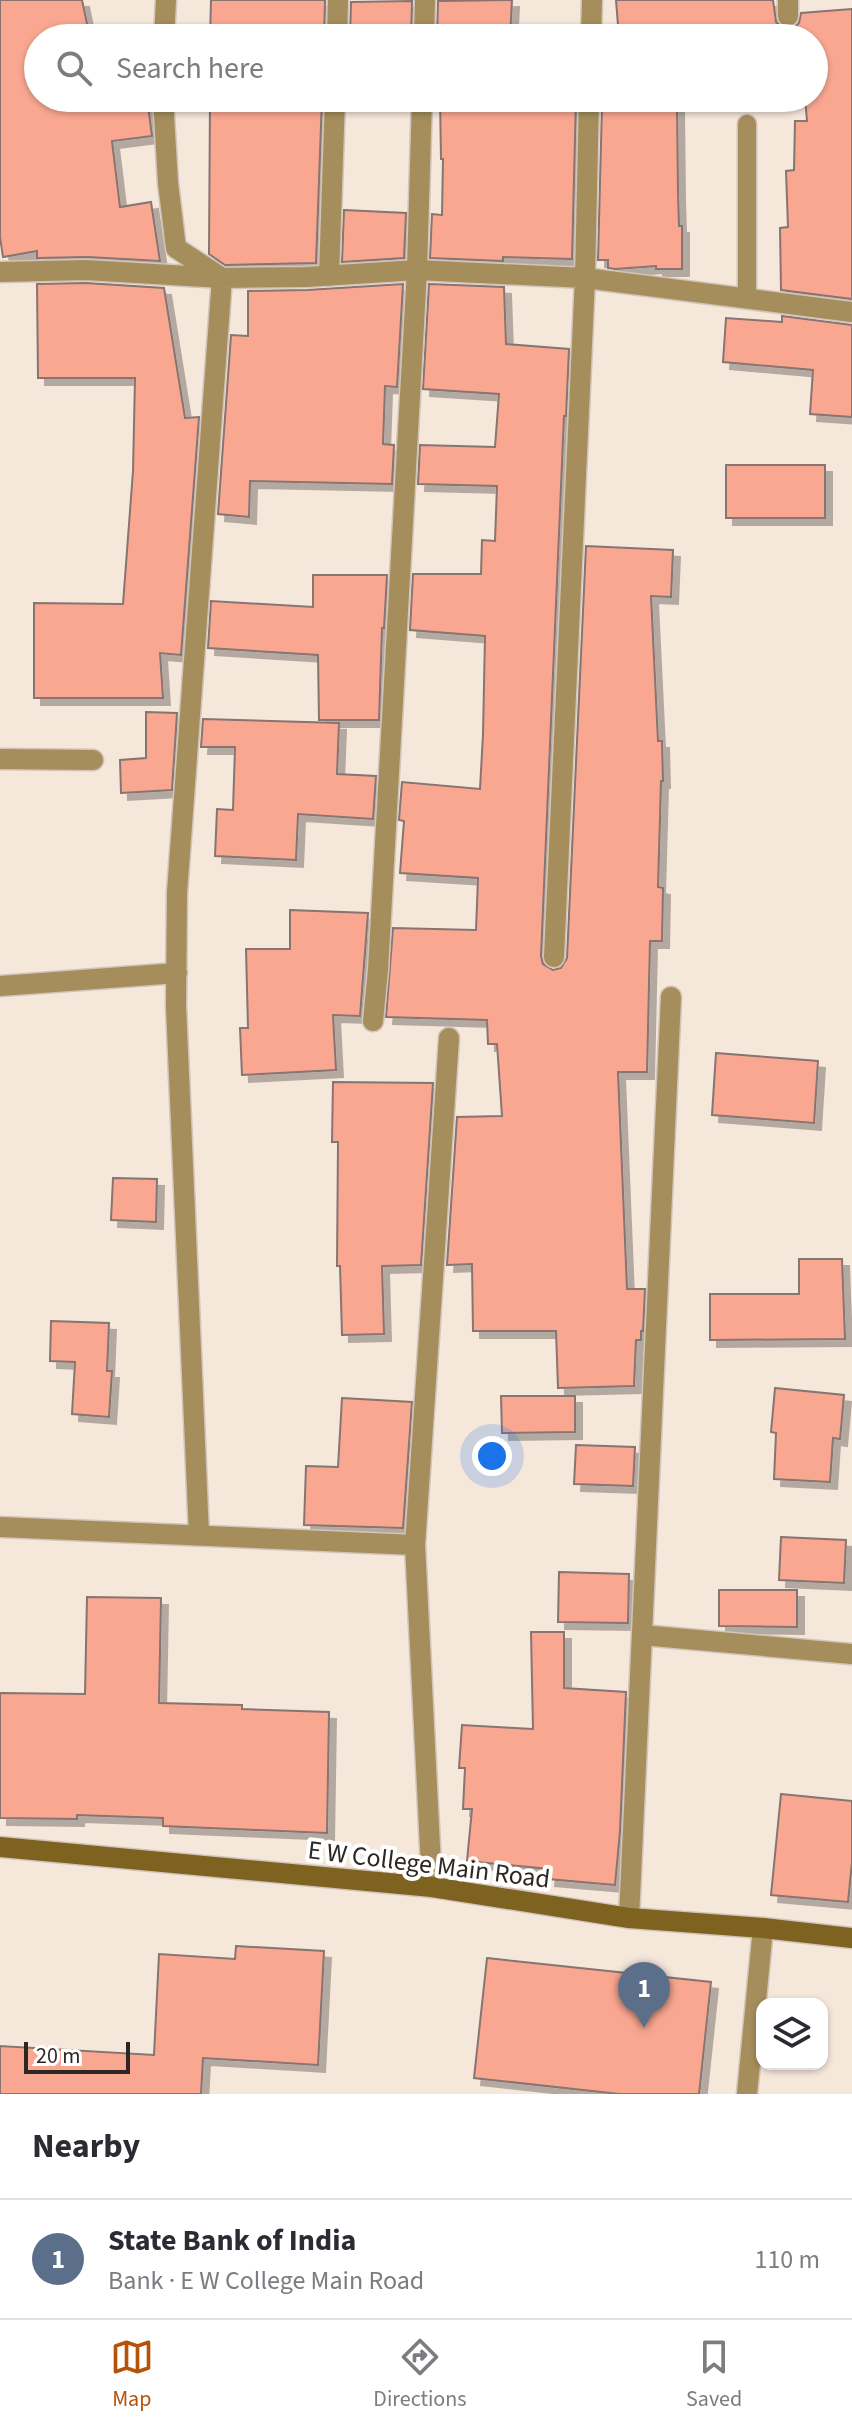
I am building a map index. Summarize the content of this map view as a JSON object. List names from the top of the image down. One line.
{"streets":{"street":["E W College Main Road"]},"scale_bar":"20 m","page":{"search":"Search here","pins":"1","scale":"20 m","heading":"Nearby","list":[{"mark":"1","name":"State Bank of India","note":"Bank · E W College Main Road","value":"110 m"}],"nav":["Map","Directions","Saved"]}}
